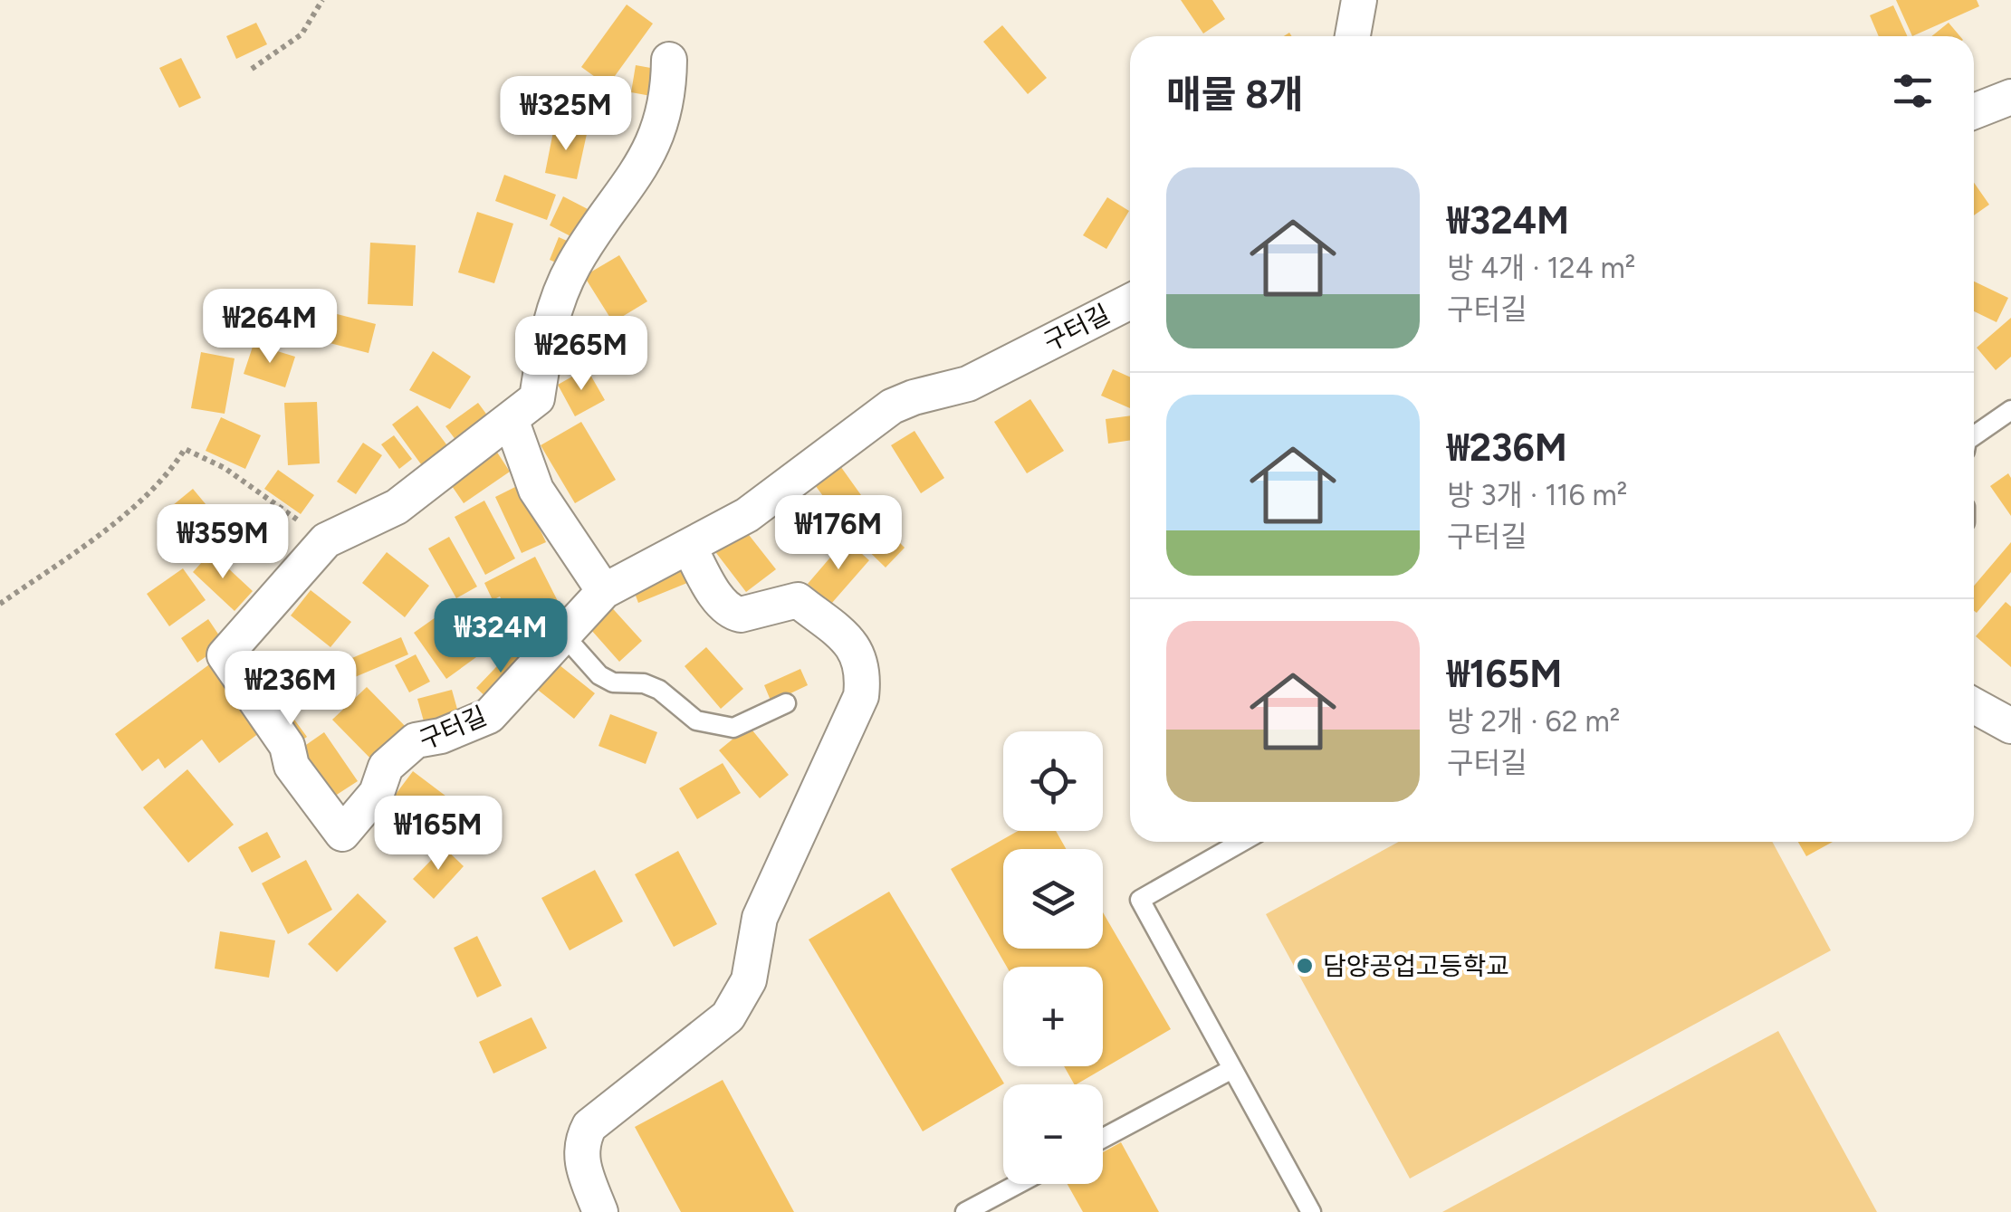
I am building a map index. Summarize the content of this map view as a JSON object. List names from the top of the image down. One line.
{"streets":{"street":["구터길"]},"places":["담양공업고등학교"],"page":{"heading":"매물 8개","price":["₩325M","₩264M","₩265M","₩176M","₩359M","₩324M","₩236M","₩165M"],"list":[{"name":"₩324M","note":"방 4개 · 124 m² · 구터길"},{"name":"₩236M","note":"방 3개 · 116 m² · 구터길"},{"name":"₩165M","note":"방 2개 · 62 m² · 구터길"}],"map_buttons":["+","−"]}}
